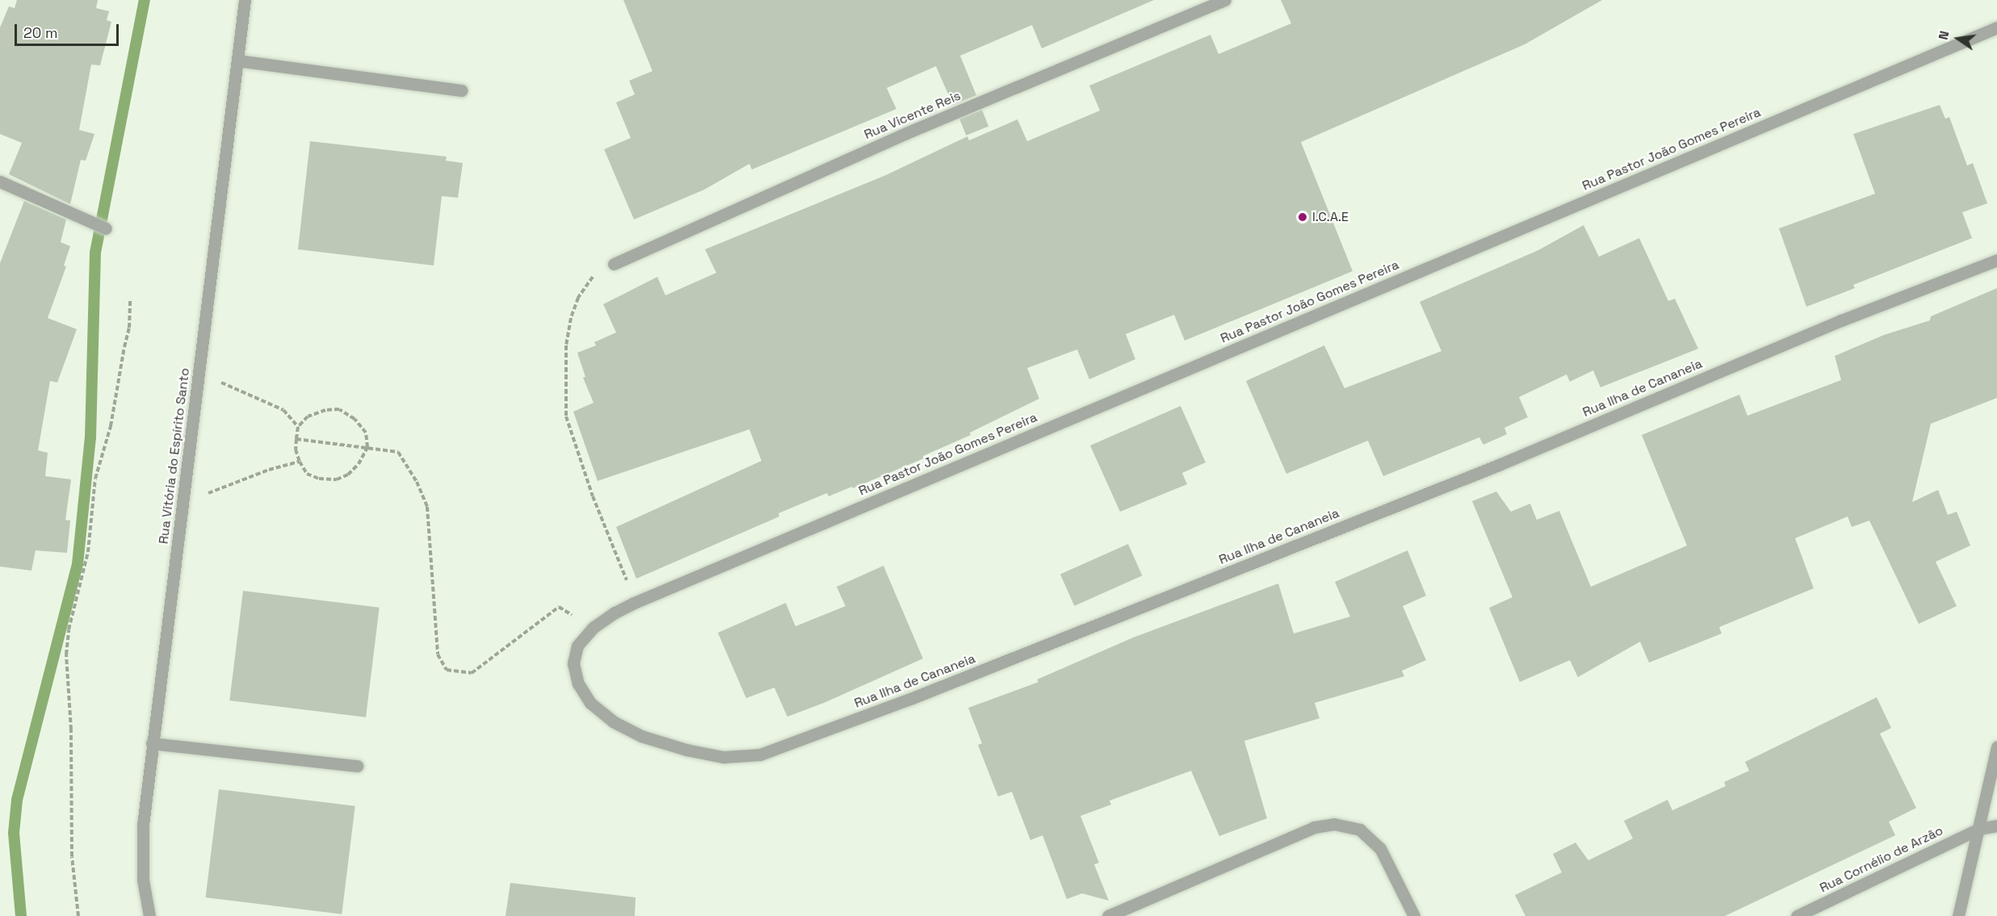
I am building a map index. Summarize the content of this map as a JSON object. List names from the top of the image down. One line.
{"streets":{"street":["Rua Vicente Reis","Rua Pastor João Gomes Pereira","Rua Ilha de Cananeia","Rua Vitória do Espírito Santo","Rua Cornélio de Arzão"]},"crossings":[["Rua Pastor João Gomes Pereira","Rua Ilha de Cananeia"]],"places":["I.C.A.E"],"scale_bar":"20 m","north":"left"}
